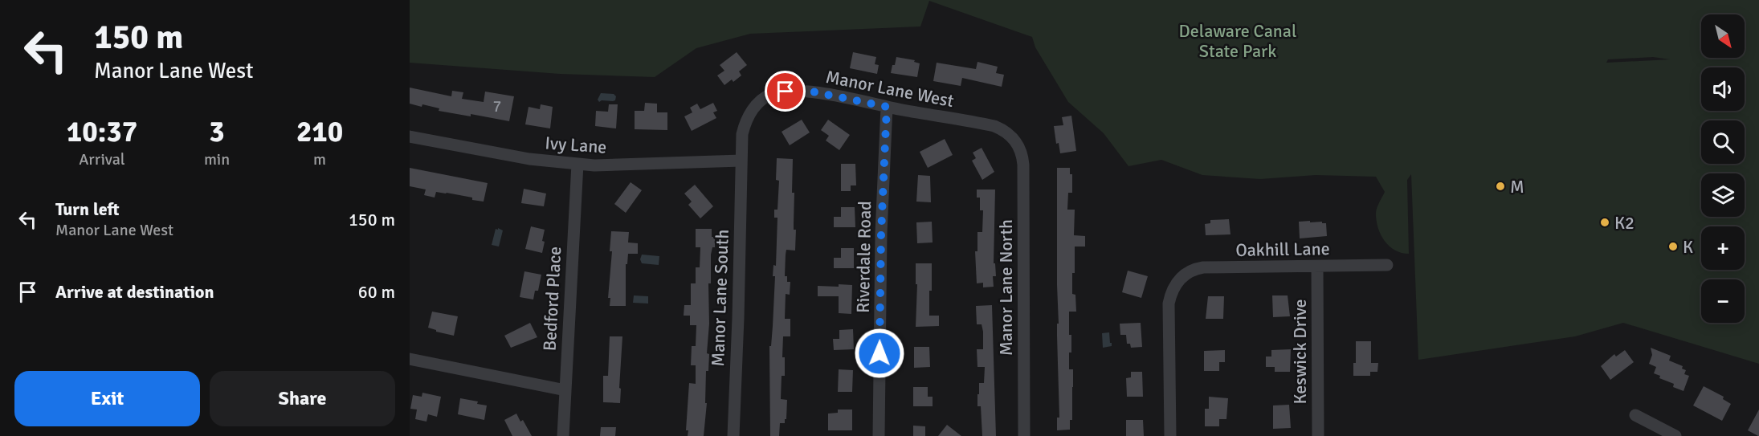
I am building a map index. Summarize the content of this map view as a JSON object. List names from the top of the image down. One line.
{"streets":{"street":["Manor Lane West","Ivy Lane","Oakhill Lane","Riverdale Road","Manor Lane North","Manor Lane South","Bedford Place","Keswick Drive"]},"crossings":[["Manor Lane West","Ivy Lane"],["Manor Lane West","Riverdale Road"],["Manor Lane West","Manor Lane North"],["Manor Lane West","Manor Lane South"],["Ivy Lane","Manor Lane South"],["Ivy Lane","Bedford Place"],["Oakhill Lane","Keswick Drive"]],"parks":["Delaware Canal State Park"],"places":["M","K2","K"],"house_numbers":["7"],"north":"bottom right","page":{"turn":["150 m","Manor Lane West"],"map_buttons":["+","−"],"eta":["10:37","Arrival","3","min","210","m"],"list":[{"name":"Turn left","note":"Manor Lane West","value":"150 m"},{"name":"Arrive at destination","value":"60 m"}],"buttons":["Exit","Share"]}}
